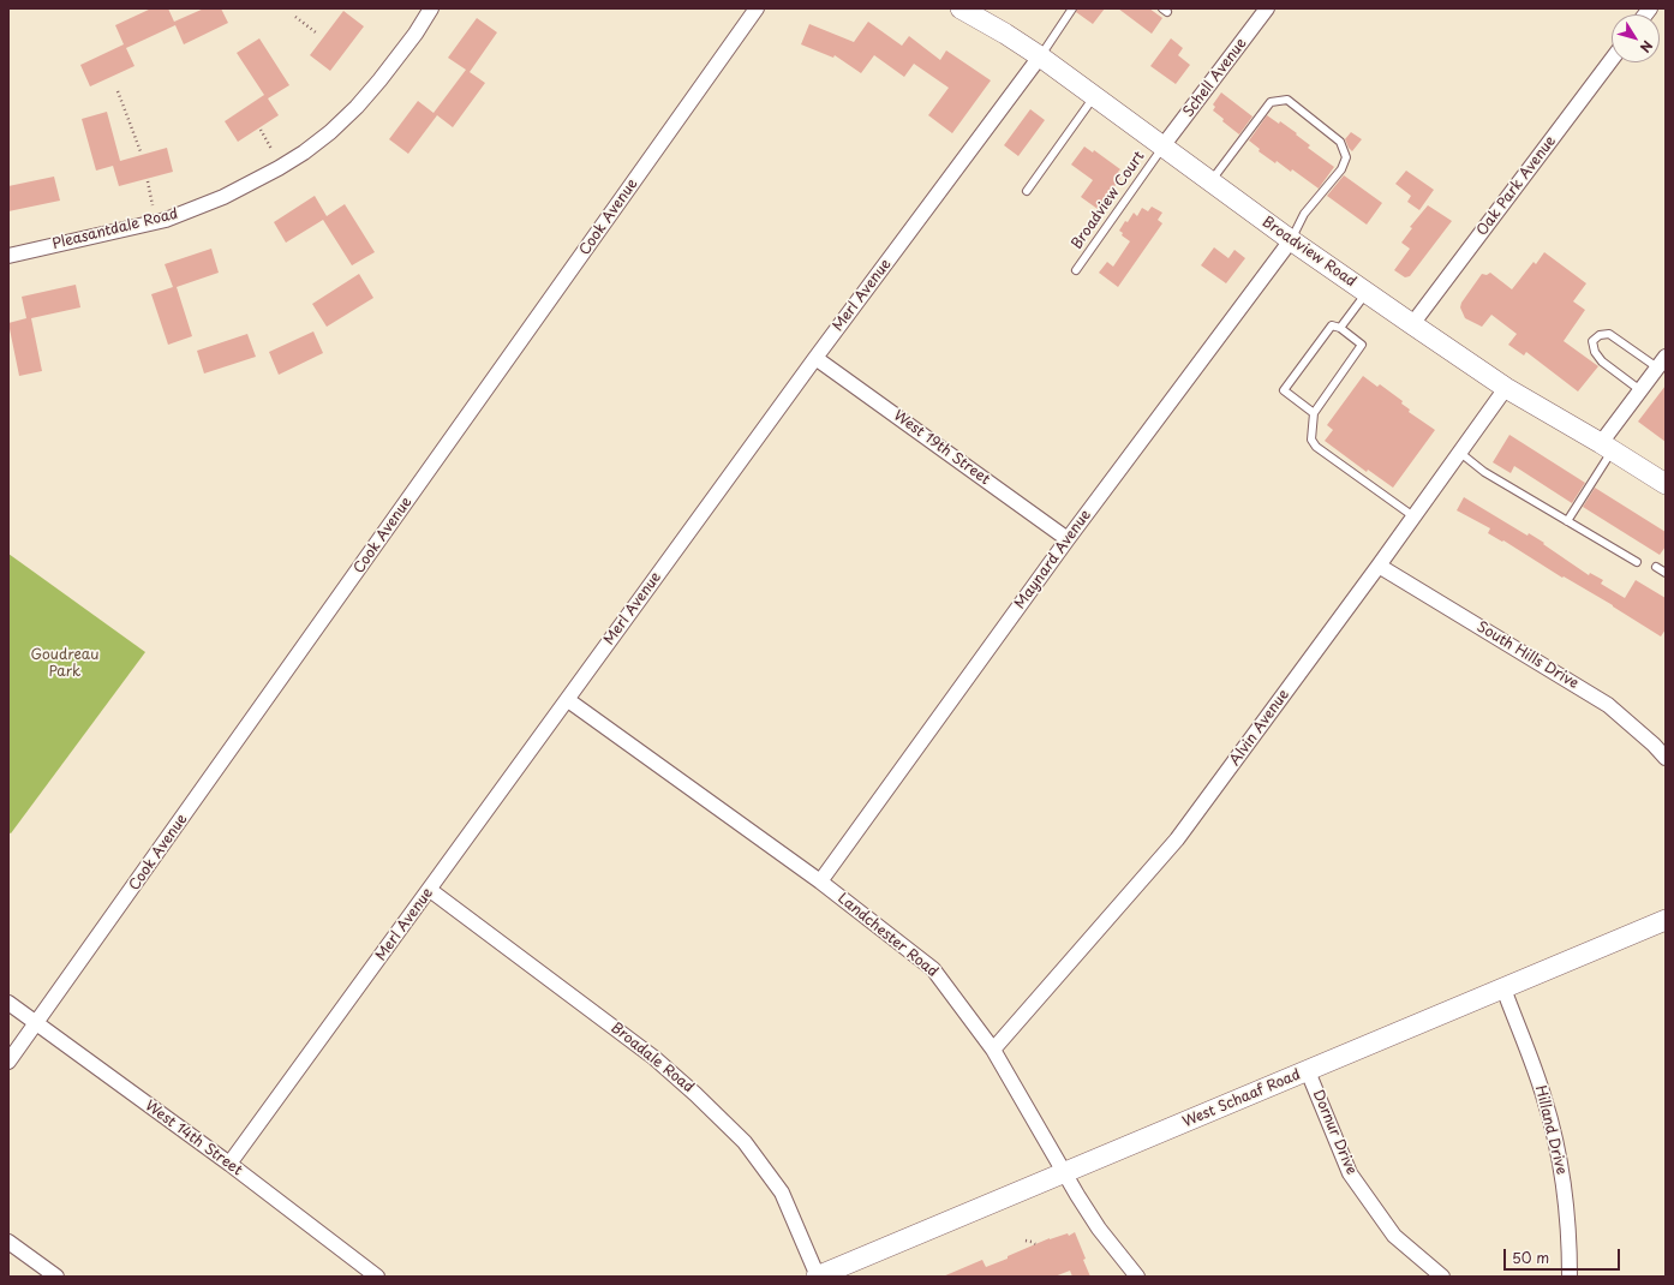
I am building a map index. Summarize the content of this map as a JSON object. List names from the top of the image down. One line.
{"streets":{"street":["Schell Avenue","Oak Park Avenue","Cook Avenue","Pleasantdale Road","Broadview Road","Merl Avenue","West 19th Street","Maynard Avenue","South Hills Drive","Alvin Avenue","Landchester Road","Broadale Road","West Schaaf Road","Hilland Drive","Dornur Drive","West 14th Street"],"lane":["Broadview Court"]},"crossings":[["Schell Avenue","Broadview Court"],["Schell Avenue","Broadview Road"],["Oak Park Avenue","Broadview Road"],["Broadview Court","Broadview Road"],["Cook Avenue","West 14th Street"],["Broadview Road","Merl Avenue"],["Broadview Road","Maynard Avenue"],["Broadview Road","Alvin Avenue"],["Merl Avenue","West 19th Street"],["Merl Avenue","Landchester Road"],["Merl Avenue","Broadale Road"],["Merl Avenue","West 14th Street"],["West 19th Street","Maynard Avenue"],["Maynard Avenue","Landchester Road"],["South Hills Drive","Alvin Avenue"],["Alvin Avenue","Landchester Road"],["Landchester Road","West Schaaf Road"],["Broadale Road","West Schaaf Road"],["West Schaaf Road","Hilland Drive"],["West Schaaf Road","Dornur Drive"]],"parks":["Goudreau Park"],"scale_bar":"50 m","north":"bottom right"}
